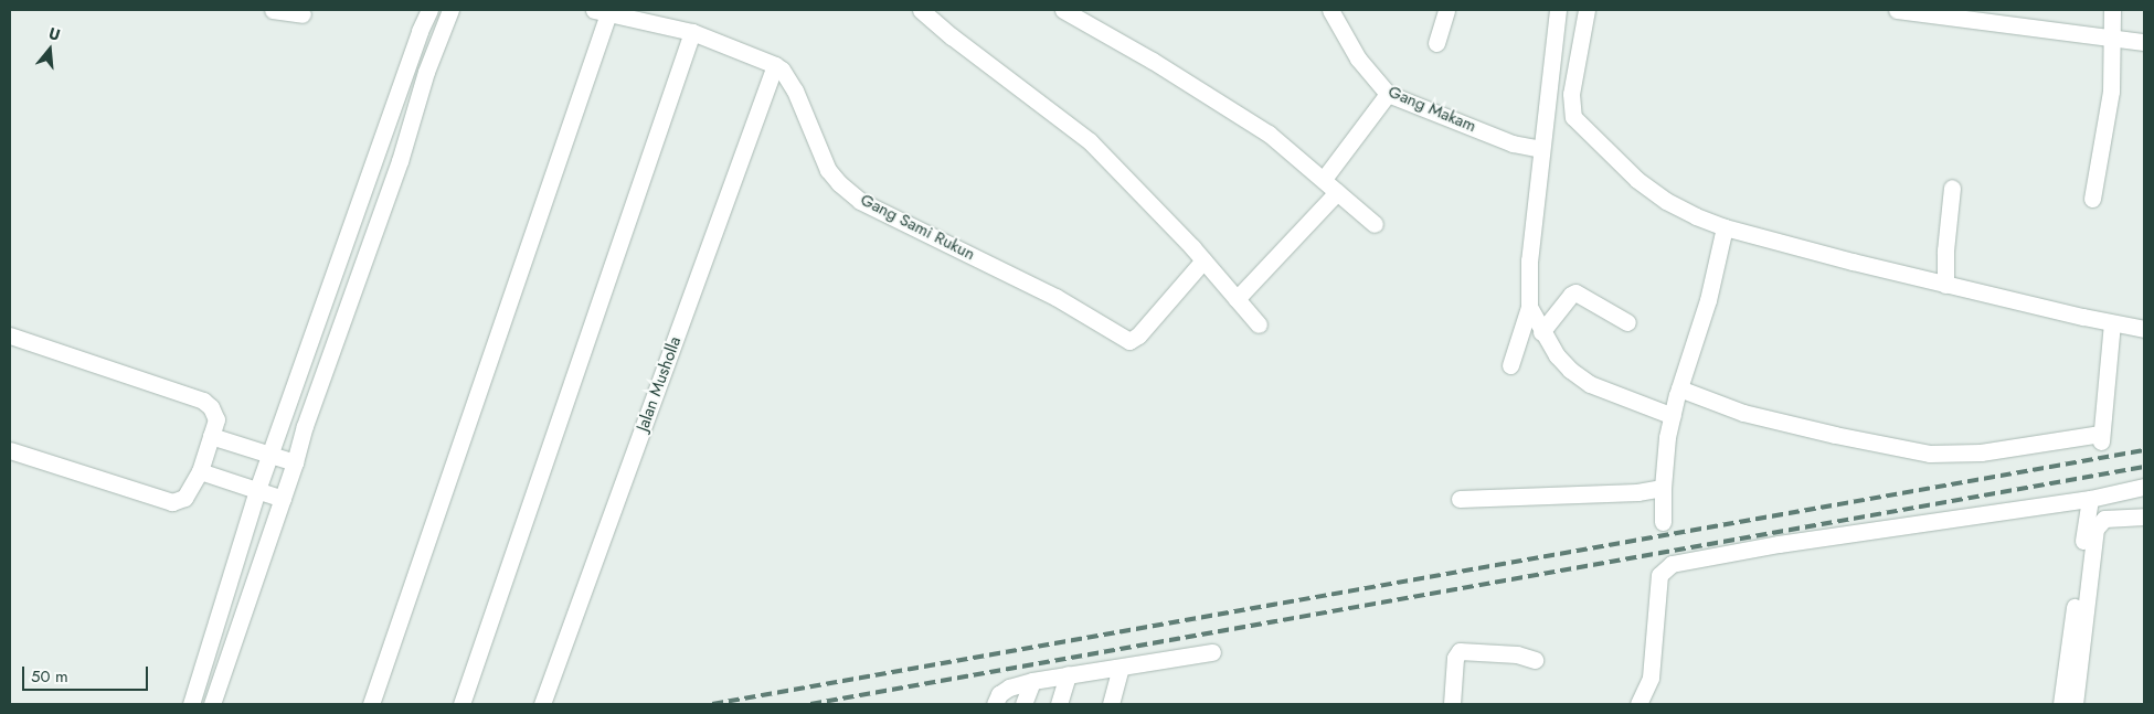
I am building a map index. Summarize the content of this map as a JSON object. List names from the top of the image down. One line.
{"streets":{"street":["Gang Makam","Gang Sami Rukun","Jalan Musholla"]},"crossings":[["Gang Sami Rukun","Jalan Musholla"]],"scale_bar":"50 m","north":"top"}
